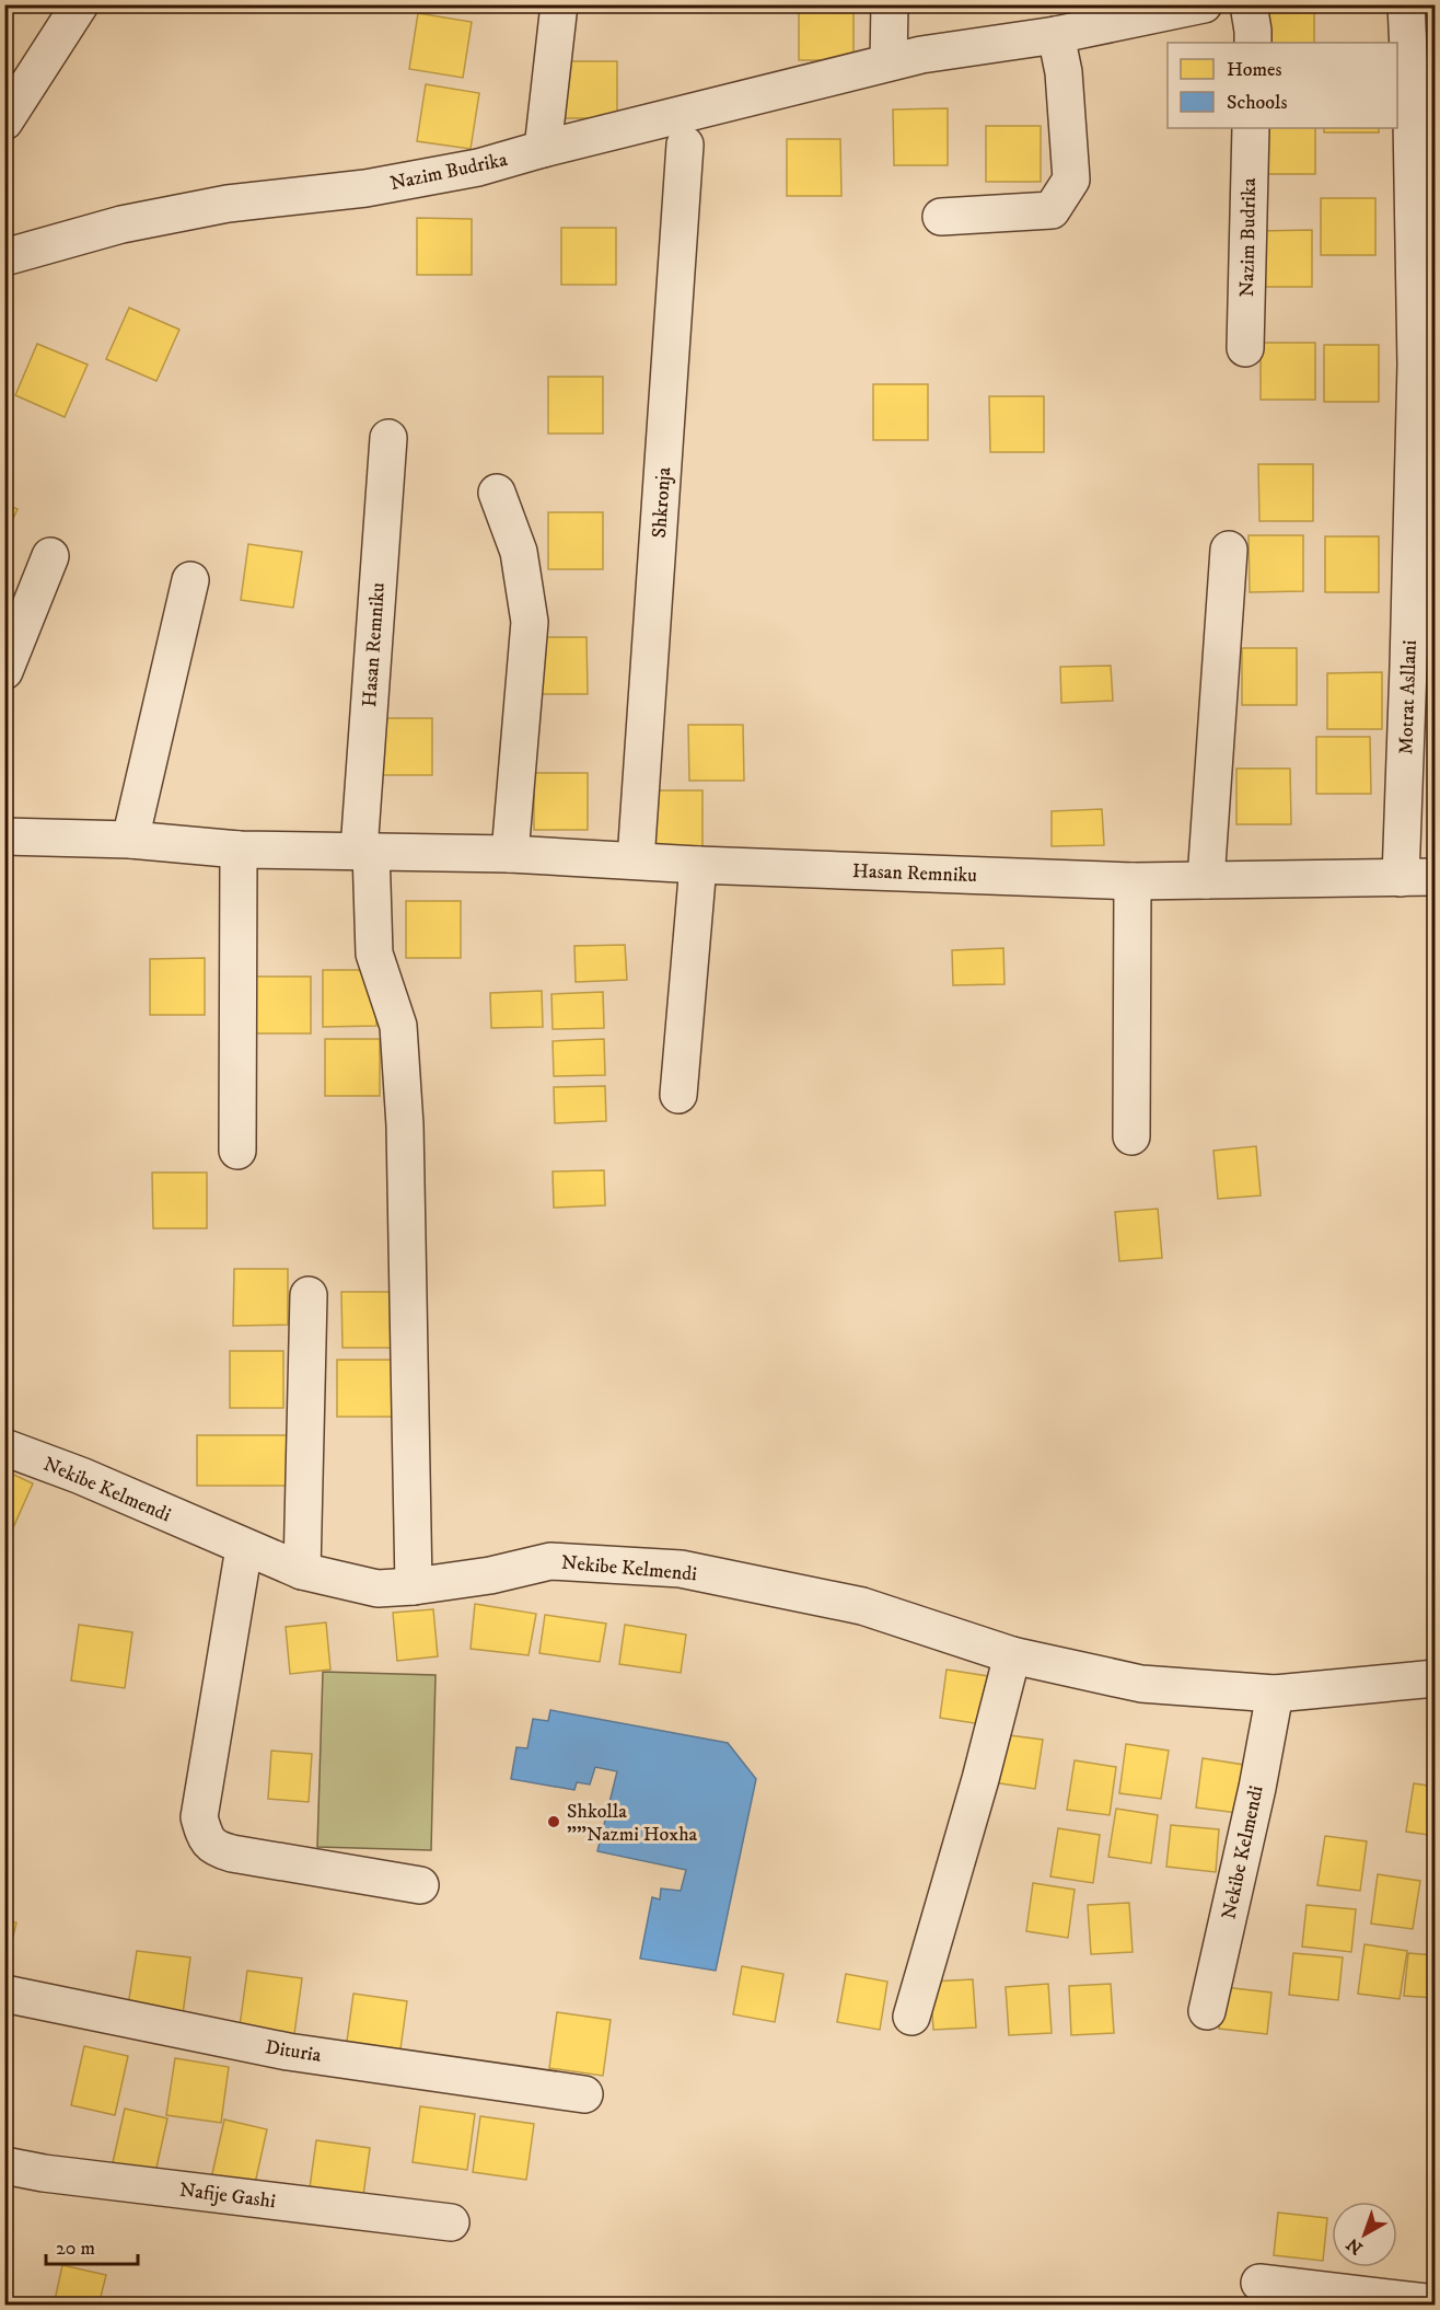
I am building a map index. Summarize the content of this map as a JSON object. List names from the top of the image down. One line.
{"streets":{"street":["Nazim Budrika","Shkronja","Hasan Remniku","Motrat Asllani","Nekibe Kelmendi","Dituria","Nafije Gashi"]},"crossings":[["Shkronja","Hasan Remniku"],["Hasan Remniku","Motrat Asllani"]],"places":["Shkolla \"\"Nazmi Hoxha"],"legend":["Homes","Schools"],"scale_bar":"20 m","north":"bottom left"}
